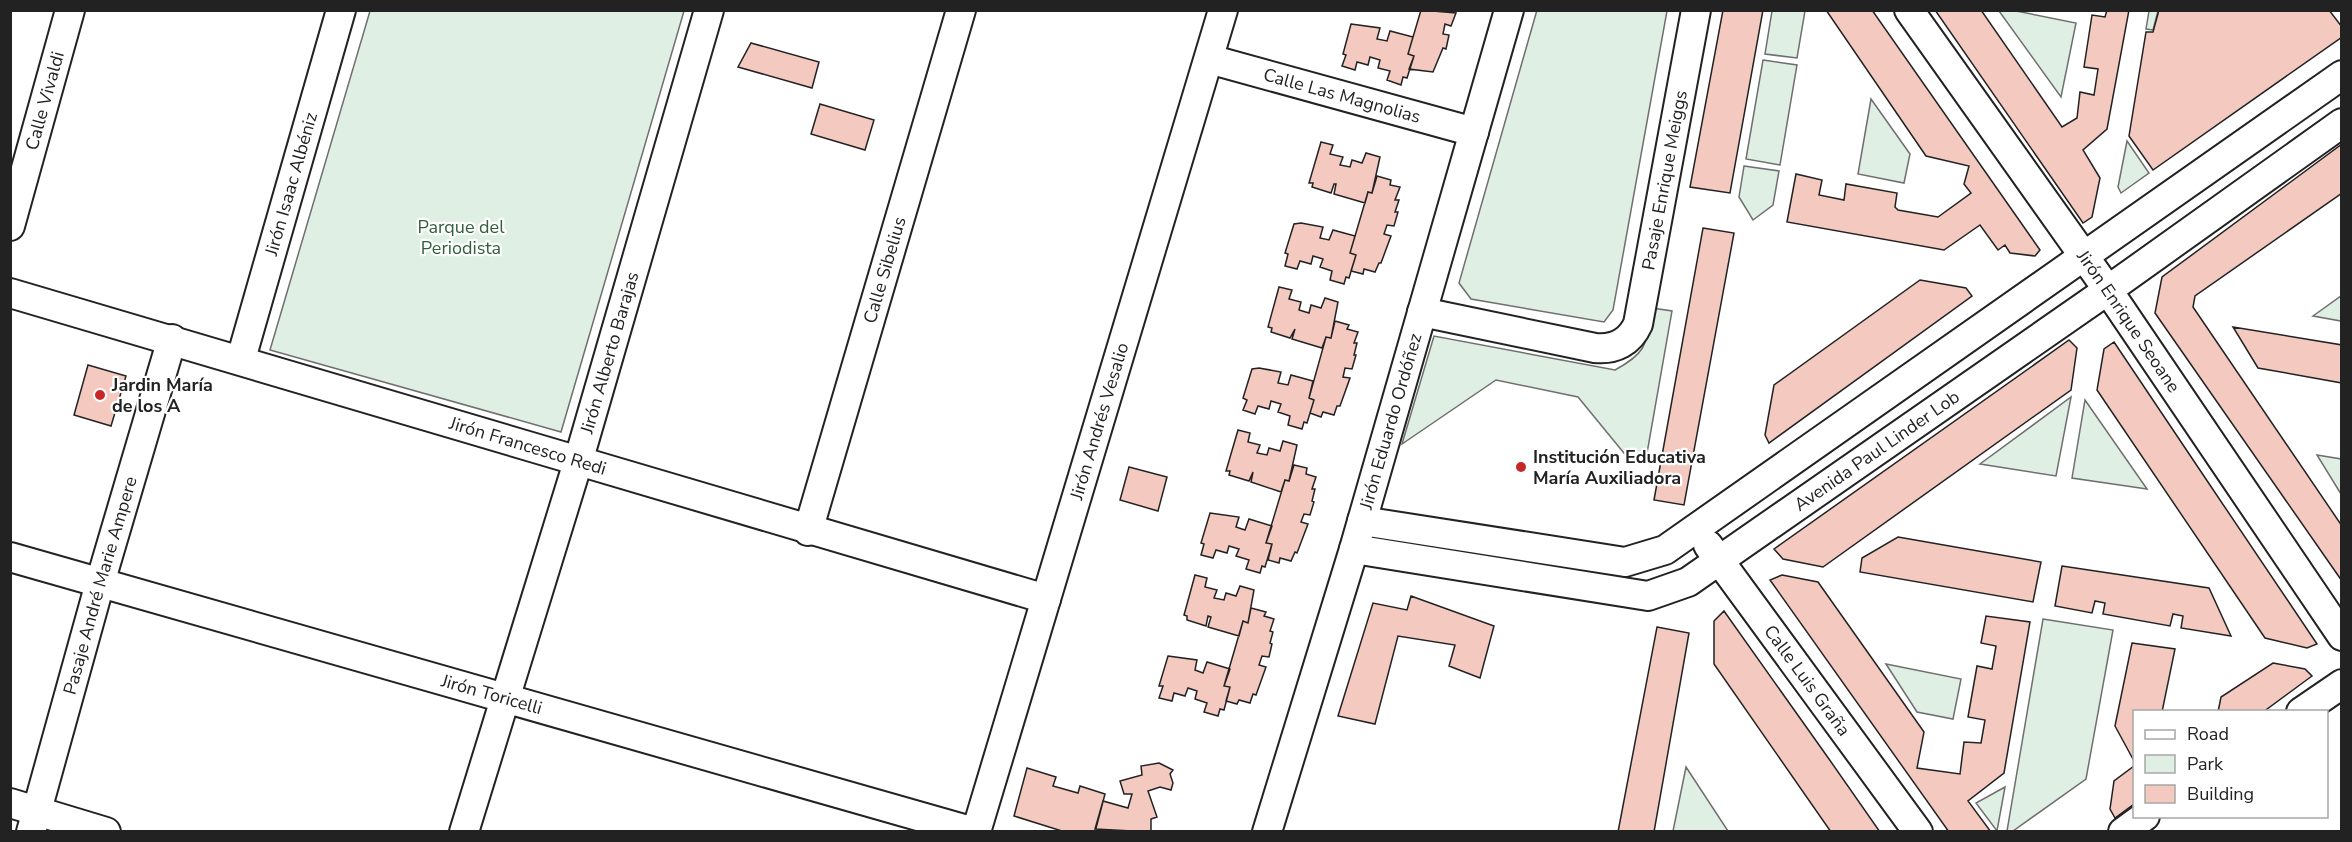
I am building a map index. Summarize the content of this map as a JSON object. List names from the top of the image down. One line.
{"streets":{"street":["Calle Las Magnolias","Calle Vivaldi","Pasaje Enrique Meiggs","Jirón Isaac Albéniz","Calle Sibelius","Jirón Enrique Seoane","Jirón Alberto Barajas","Jirón Andrés Vesalio","Jirón Eduardo Ordóñez","Jirón Francesco Redi","Avenida Paul Linder Lob","Pasaje André Marie Ampere","Calle Luis Graña","Jirón Toricelli"]},"crossings":[["Calle Las Magnolias","Jirón Andrés Vesalio"],["Calle Las Magnolias","Jirón Eduardo Ordóñez"],["Pasaje Enrique Meiggs","Jirón Eduardo Ordóñez"],["Jirón Isaac Albéniz","Jirón Francesco Redi"],["Calle Sibelius","Jirón Francesco Redi"],["Jirón Enrique Seoane","Avenida Paul Linder Lob"],["Jirón Alberto Barajas","Jirón Francesco Redi"],["Jirón Alberto Barajas","Jirón Toricelli"],["Jirón Andrés Vesalio","Jirón Francesco Redi"],["Jirón Andrés Vesalio","Jirón Toricelli"],["Jirón Eduardo Ordóñez","Avenida Paul Linder Lob"],["Jirón Francesco Redi","Pasaje André Marie Ampere"],["Avenida Paul Linder Lob","Calle Luis Graña"],["Pasaje André Marie Ampere","Jirón Toricelli"]],"parks":["Parque del Periodista"],"places":["Jardin María de los A","Institución Educativa María Auxiliadora"],"legend":["Road","Park","Building"]}
